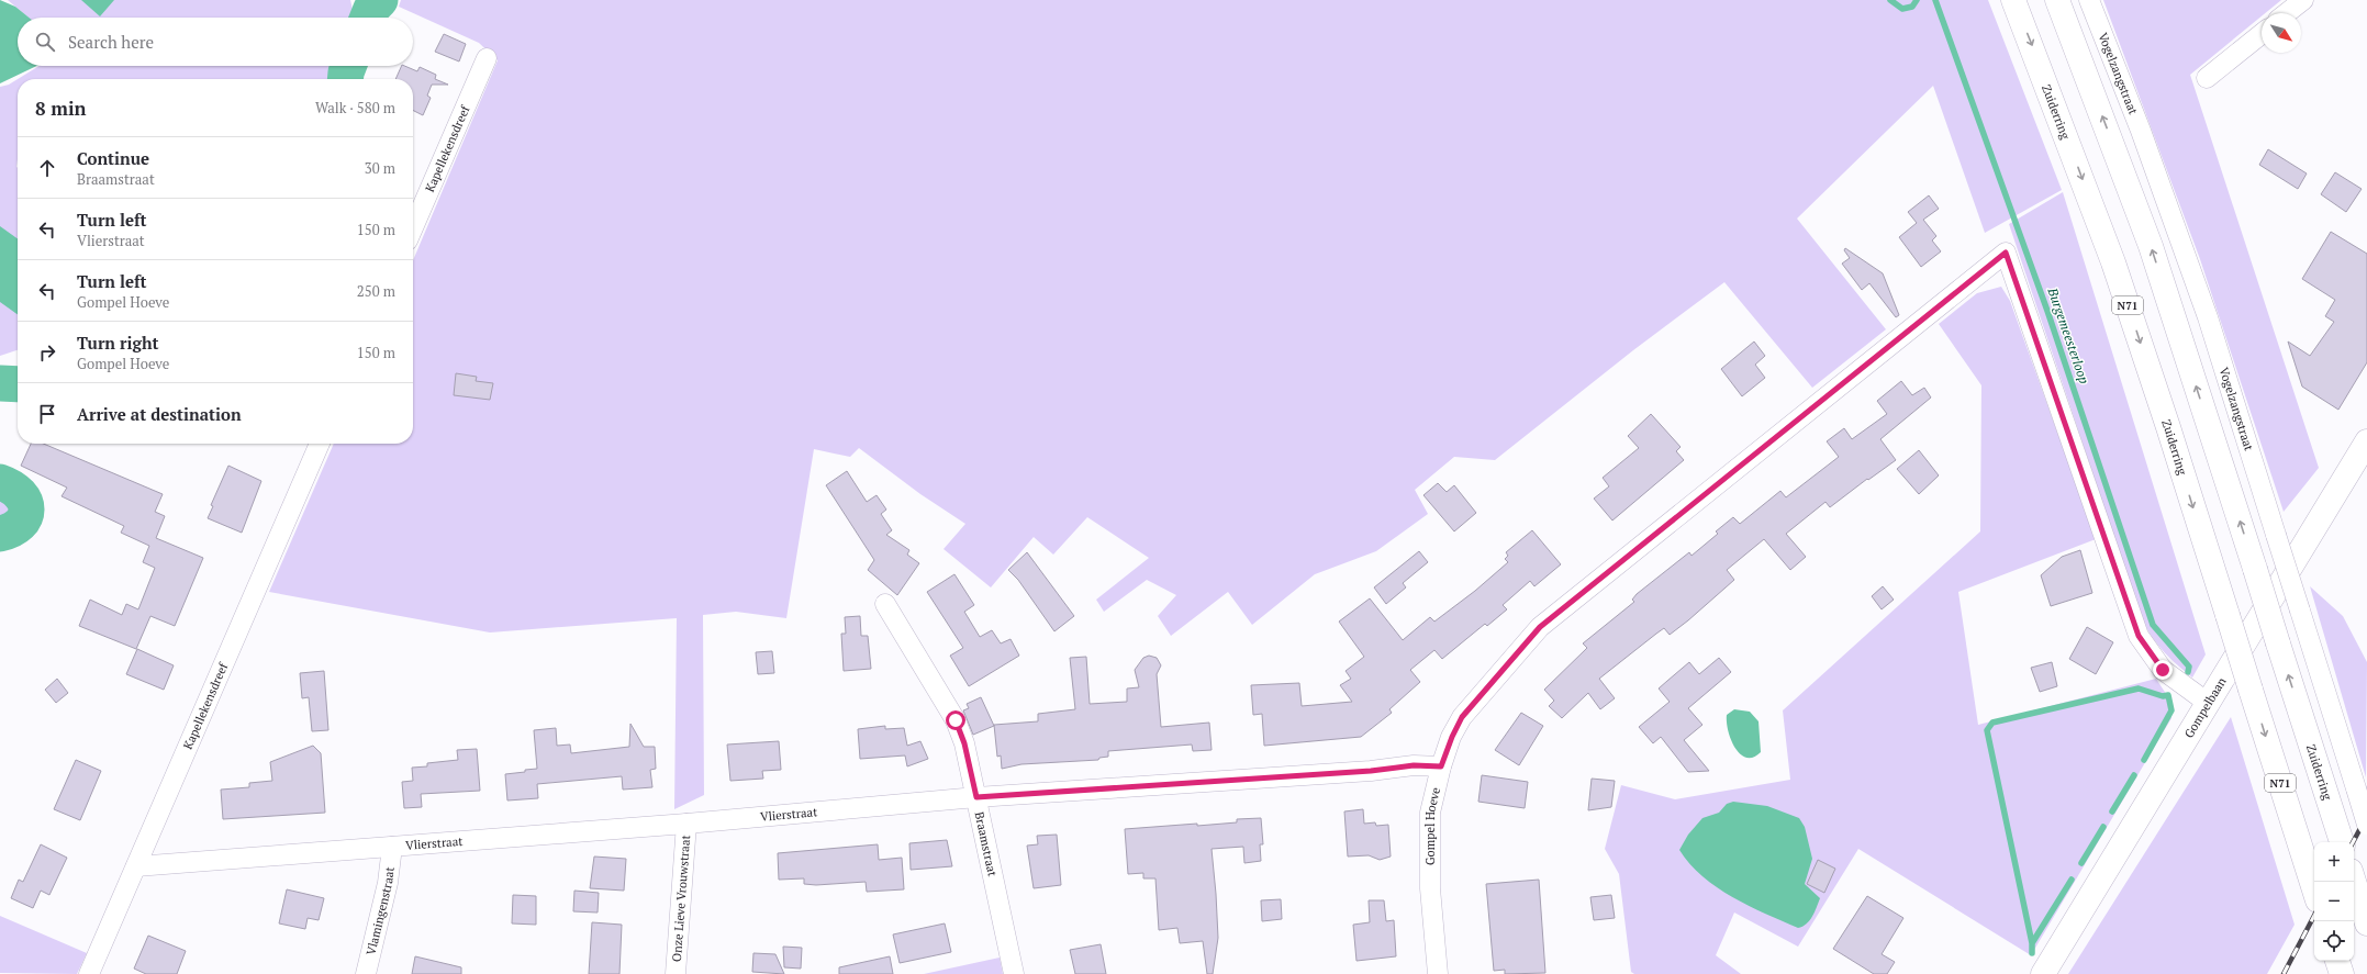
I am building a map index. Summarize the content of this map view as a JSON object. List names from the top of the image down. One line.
{"streets":{"main road":["Zuiderring","N71","Gompelbaan"],"street":["Vogelzangstraat","Kapellekensdreef","Vlierstraat","Gompel Hoeve","Braamstraat","Onze Lieve Vrouwstraat","Vlamingenstraat"]},"crossings":[["Kapellekensdreef","Vlierstraat"],["Gompelbaan","Gompel Hoeve"],["Vlierstraat","Gompel Hoeve"],["Vlierstraat","Braamstraat"],["Vlierstraat","Onze Lieve Vrouwstraat"],["Vlierstraat","Vlamingenstraat"]],"water":["Burgemeesterloop"],"north":"bottom right","page":{"search":"Search here","heading":["8 min","Walk · 580 m"],"list":[["Continue","Braamstraat","30 m"],["Turn left","Vlierstraat","150 m"],["Turn left","Gompel Hoeve","250 m"],["Turn right","Gompel Hoeve","150 m"],"Arrive at destination"],"map_buttons":["+","−"]}}
